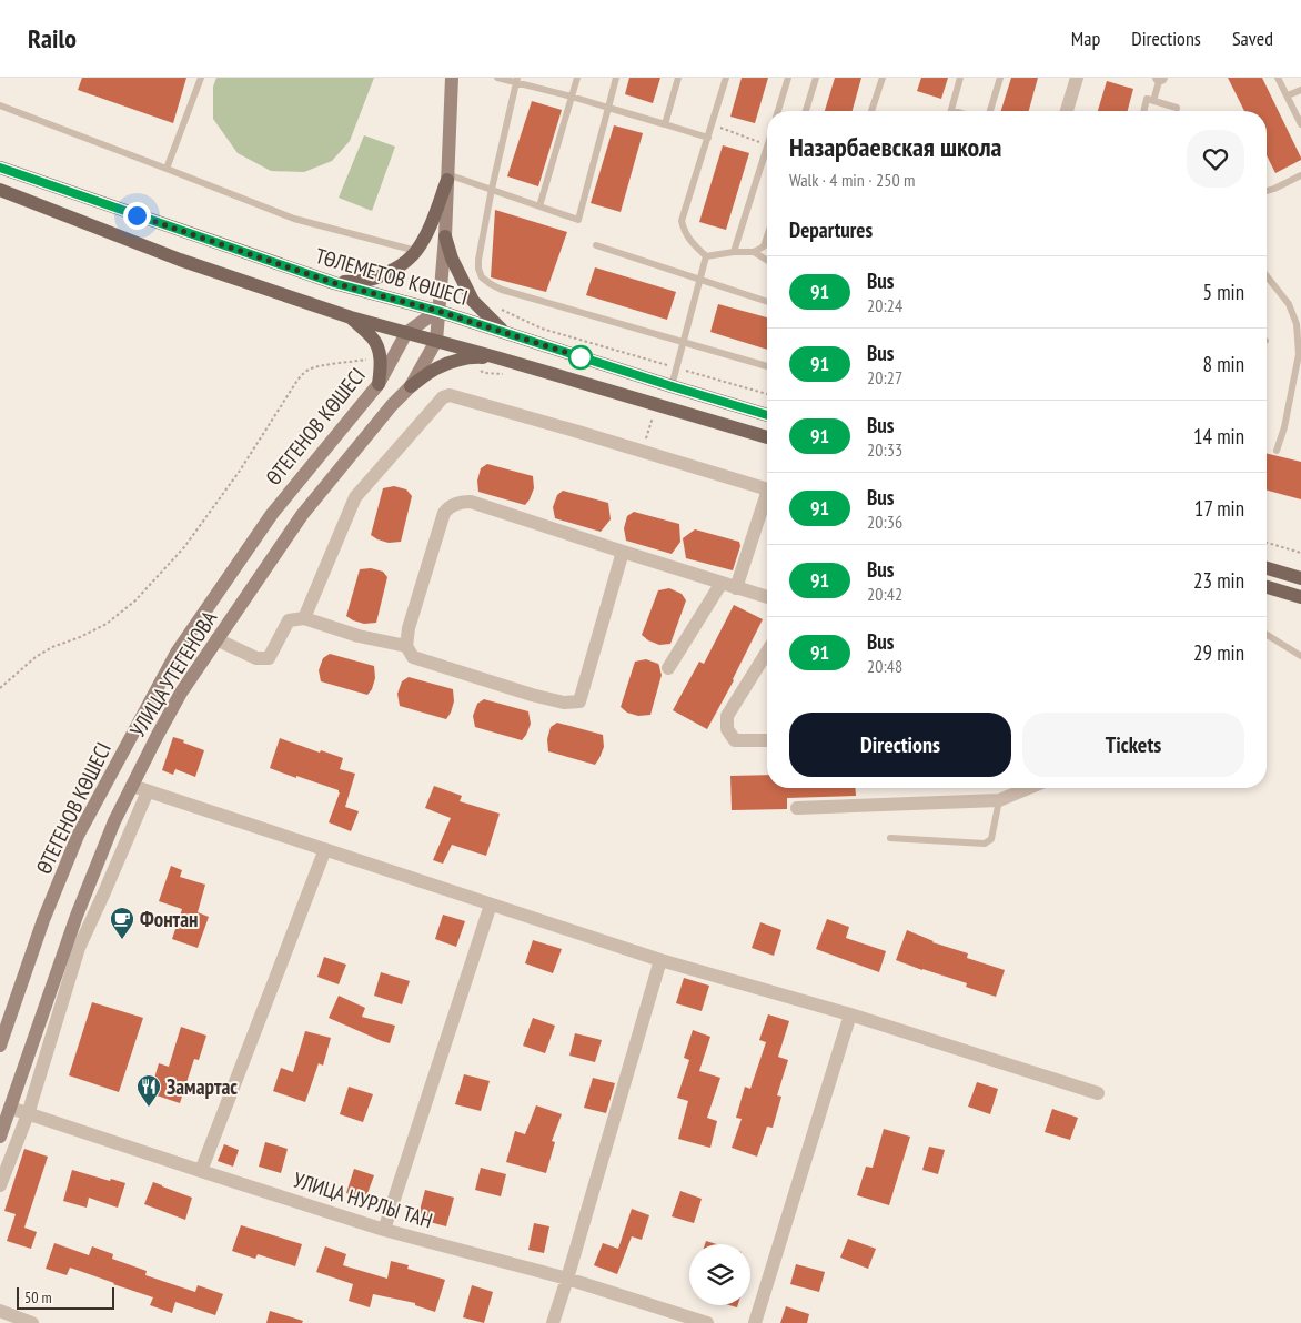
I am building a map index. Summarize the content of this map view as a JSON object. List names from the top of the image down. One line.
{"streets":{"main road":["ТӨЛЕМЕТОВ КӨШЕСІ","ӨТЕГЕНОВ КӨШЕСІ","УЛИЦА УТЕГЕНОВА"],"street":["УЛИЦА НУРЛЫ ТАН"]},"crossings":[["ТӨЛЕМЕТОВ КӨШЕСІ","УЛИЦА УТЕГЕНОВА"],["УЛИЦА УТЕГЕНОВА","УЛИЦА НУРЛЫ ТАН"]],"places":{"cafe":["Фонтан"],"restaurant":["Замартас"]},"lines":["bus line 91"],"scale_bar":"50 m","page":{"header":"Railo","nav":["Map","Directions","Saved"],"heading":[["Назарбаевская школа","Walk · 4 min · 250 m"],"Departures"],"list":[{"mark":"91","name":"Bus","note":"20:24","value":"5 min"},{"mark":"91","name":"Bus","note":"20:27","value":"8 min"},{"mark":"91","name":"Bus","note":"20:33","value":"14 min"},{"mark":"91","name":"Bus","note":"20:36","value":"17 min"},{"mark":"91","name":"Bus","note":"20:42","value":"23 min"},{"mark":"91","name":"Bus","note":"20:48","value":"29 min"}],"buttons":["Directions","Tickets"],"scale":"50 m"}}
